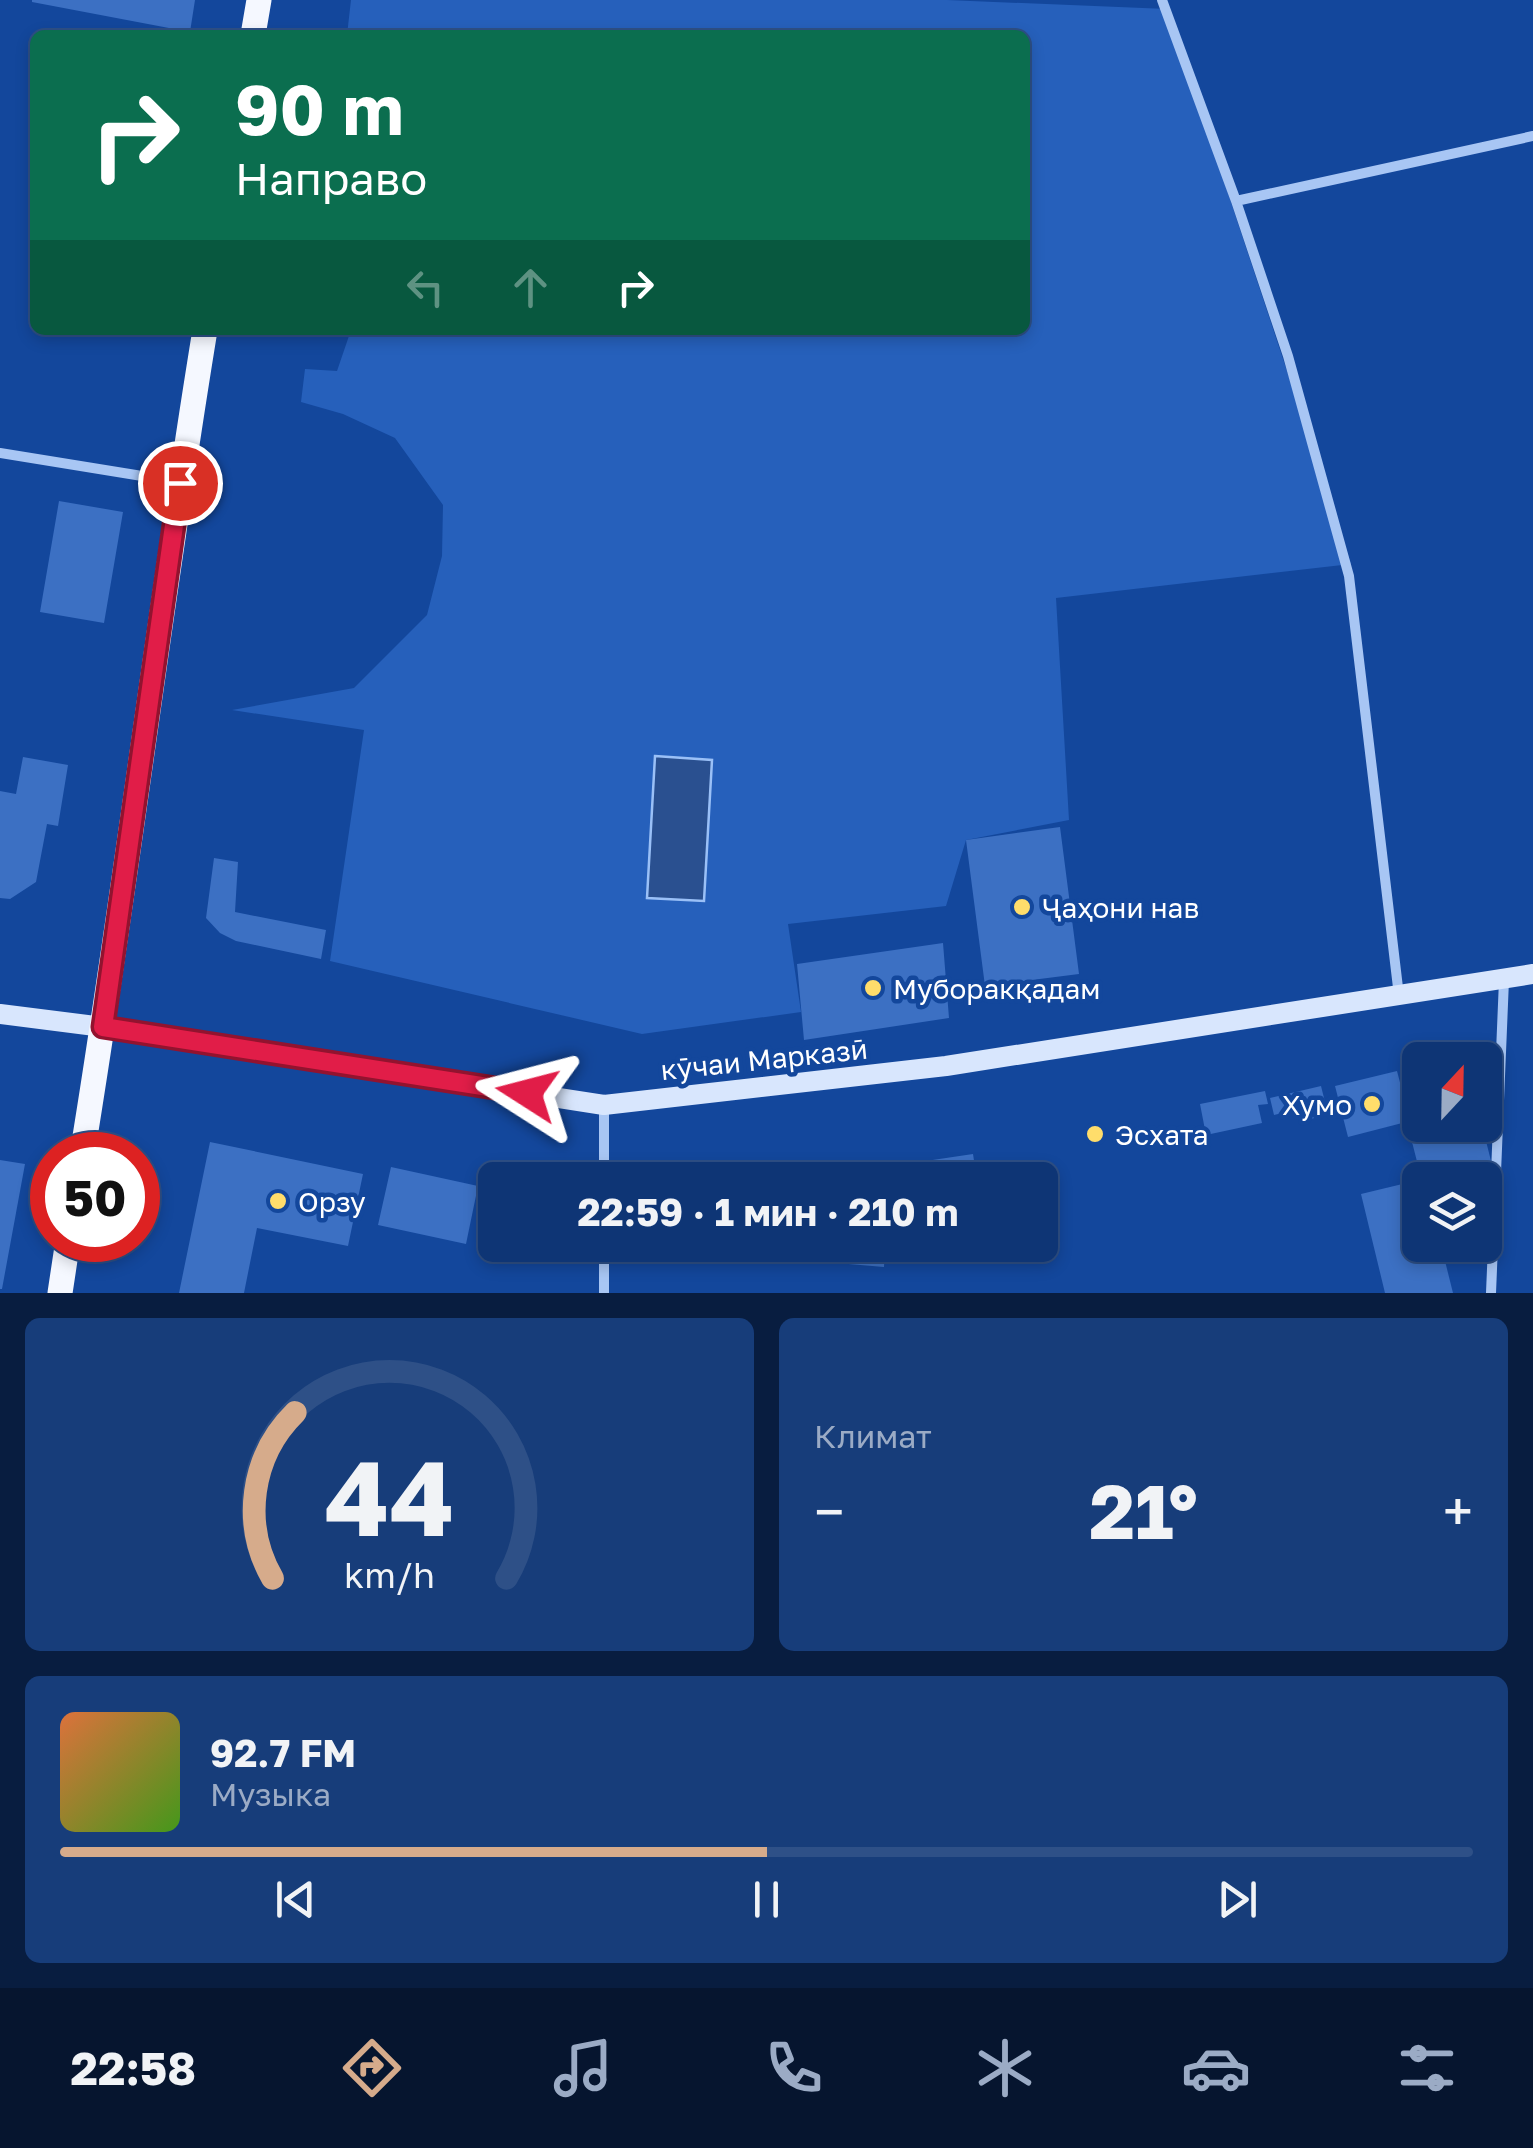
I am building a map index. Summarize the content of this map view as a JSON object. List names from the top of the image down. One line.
{"streets":{"main road":["кӯчаи Марказӣ"]},"places":["Ҷаҳони нав","Муборакқадам","Хумо","Эсхата","Орзу"],"north":"top","page":{"turn":["90 m","Направо"],"limit":"50","trip":"22:59 · 1 мин · 210 m","tile":"Климат","heat":["−","21°","+"],"song":["92.7 FM","Музыка"],"tabs":"22:58","gauge":["44","km/h"]}}
